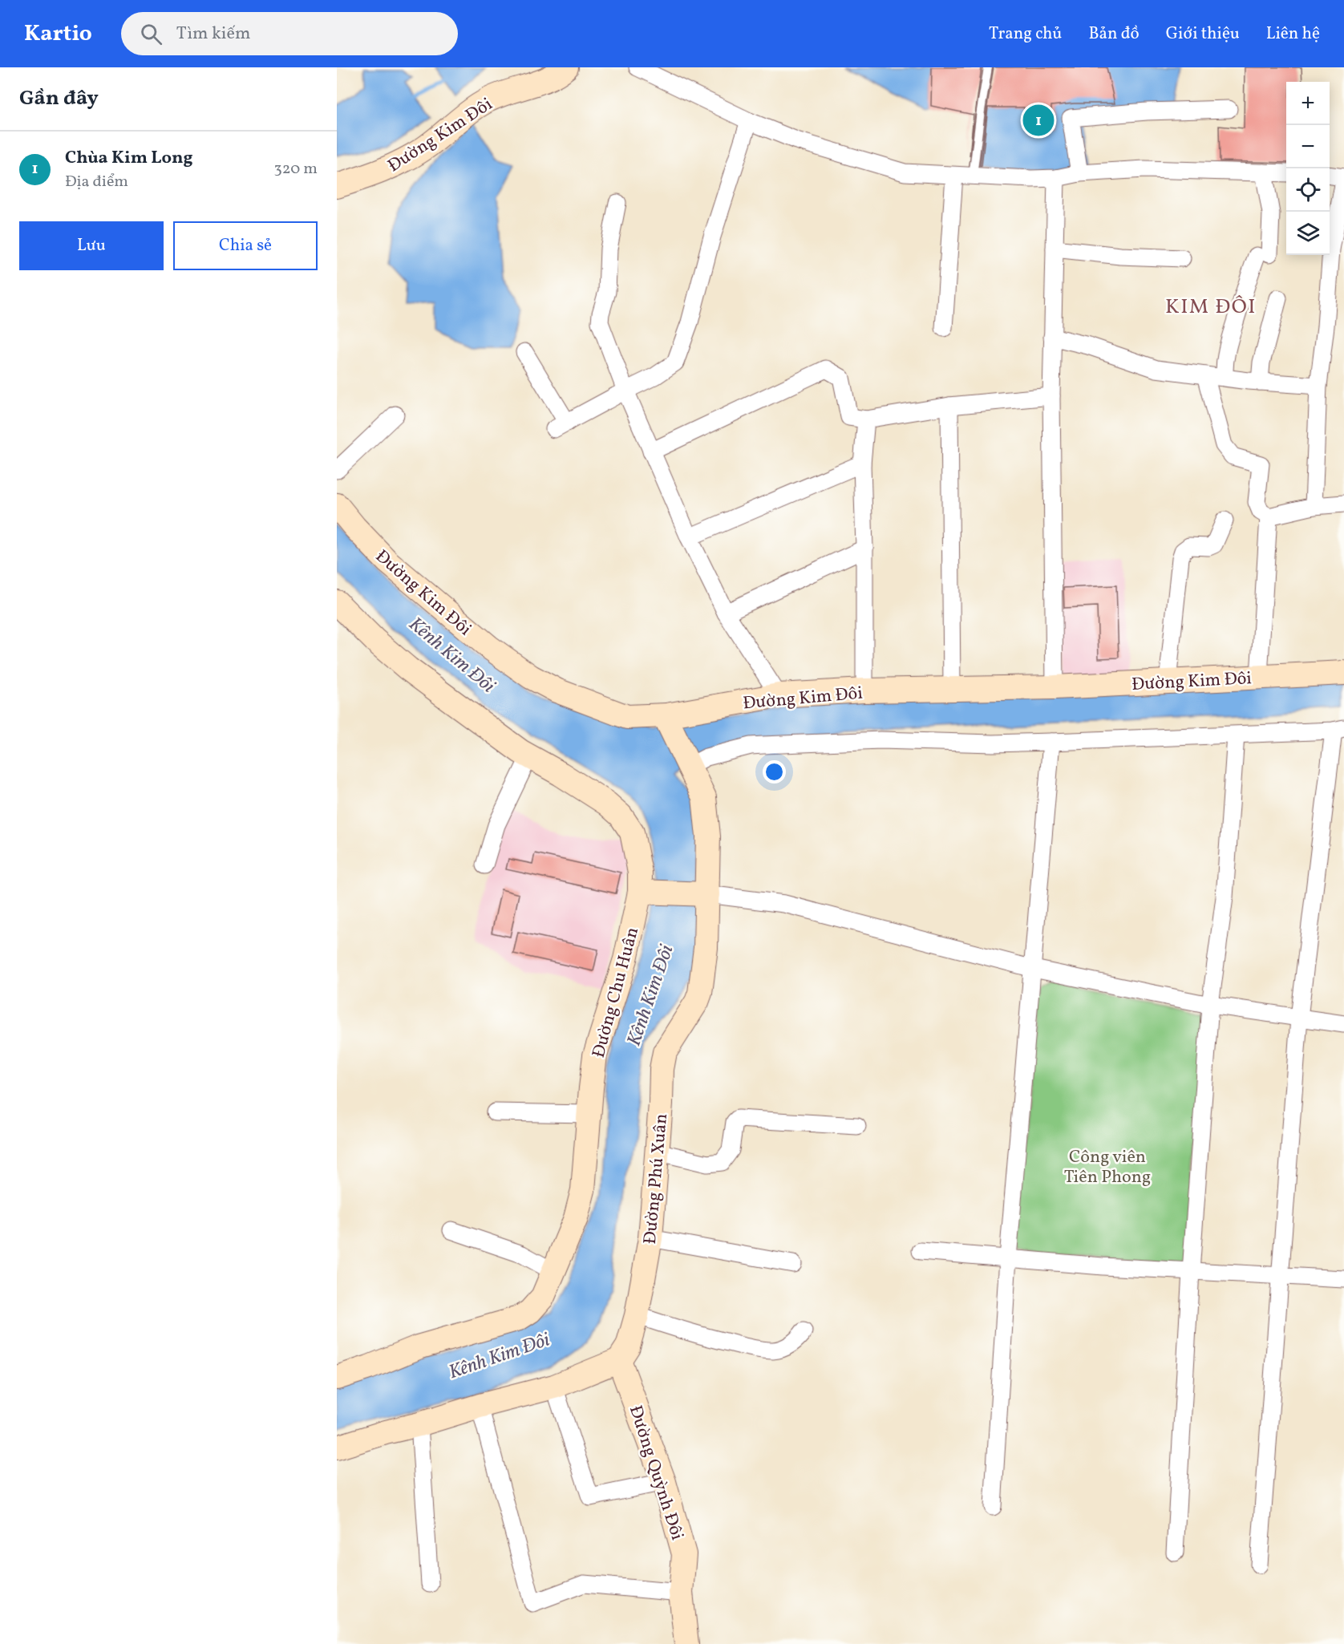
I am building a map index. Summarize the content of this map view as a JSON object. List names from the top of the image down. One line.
{"streets":{"street":["Đường Kim Đôi","Đường Chu Huân","Đường Phú Xuân","Đường Quỳnh Đôi"]},"crossings":[["Đường Kim Đôi","Đường Phú Xuân"],["Đường Phú Xuân","Đường Quỳnh Đôi"]],"districts":["KIM ĐÔI"],"water":["Kênh Kim Đôi"],"parks":["Công viên Tiên Phong"],"page":{"header":"Kartio","search":"Tìm kiếm","nav":["Trang chủ","Bản đồ","Giới thiệu","Liên hệ"],"heading":"Gần đây","map_buttons":["+","−"],"pins":"1","list":[{"mark":"1","name":"Chùa Kim Long","note":"Địa điểm","value":"320 m"}],"buttons":["Lưu","Chia sẻ"]}}
